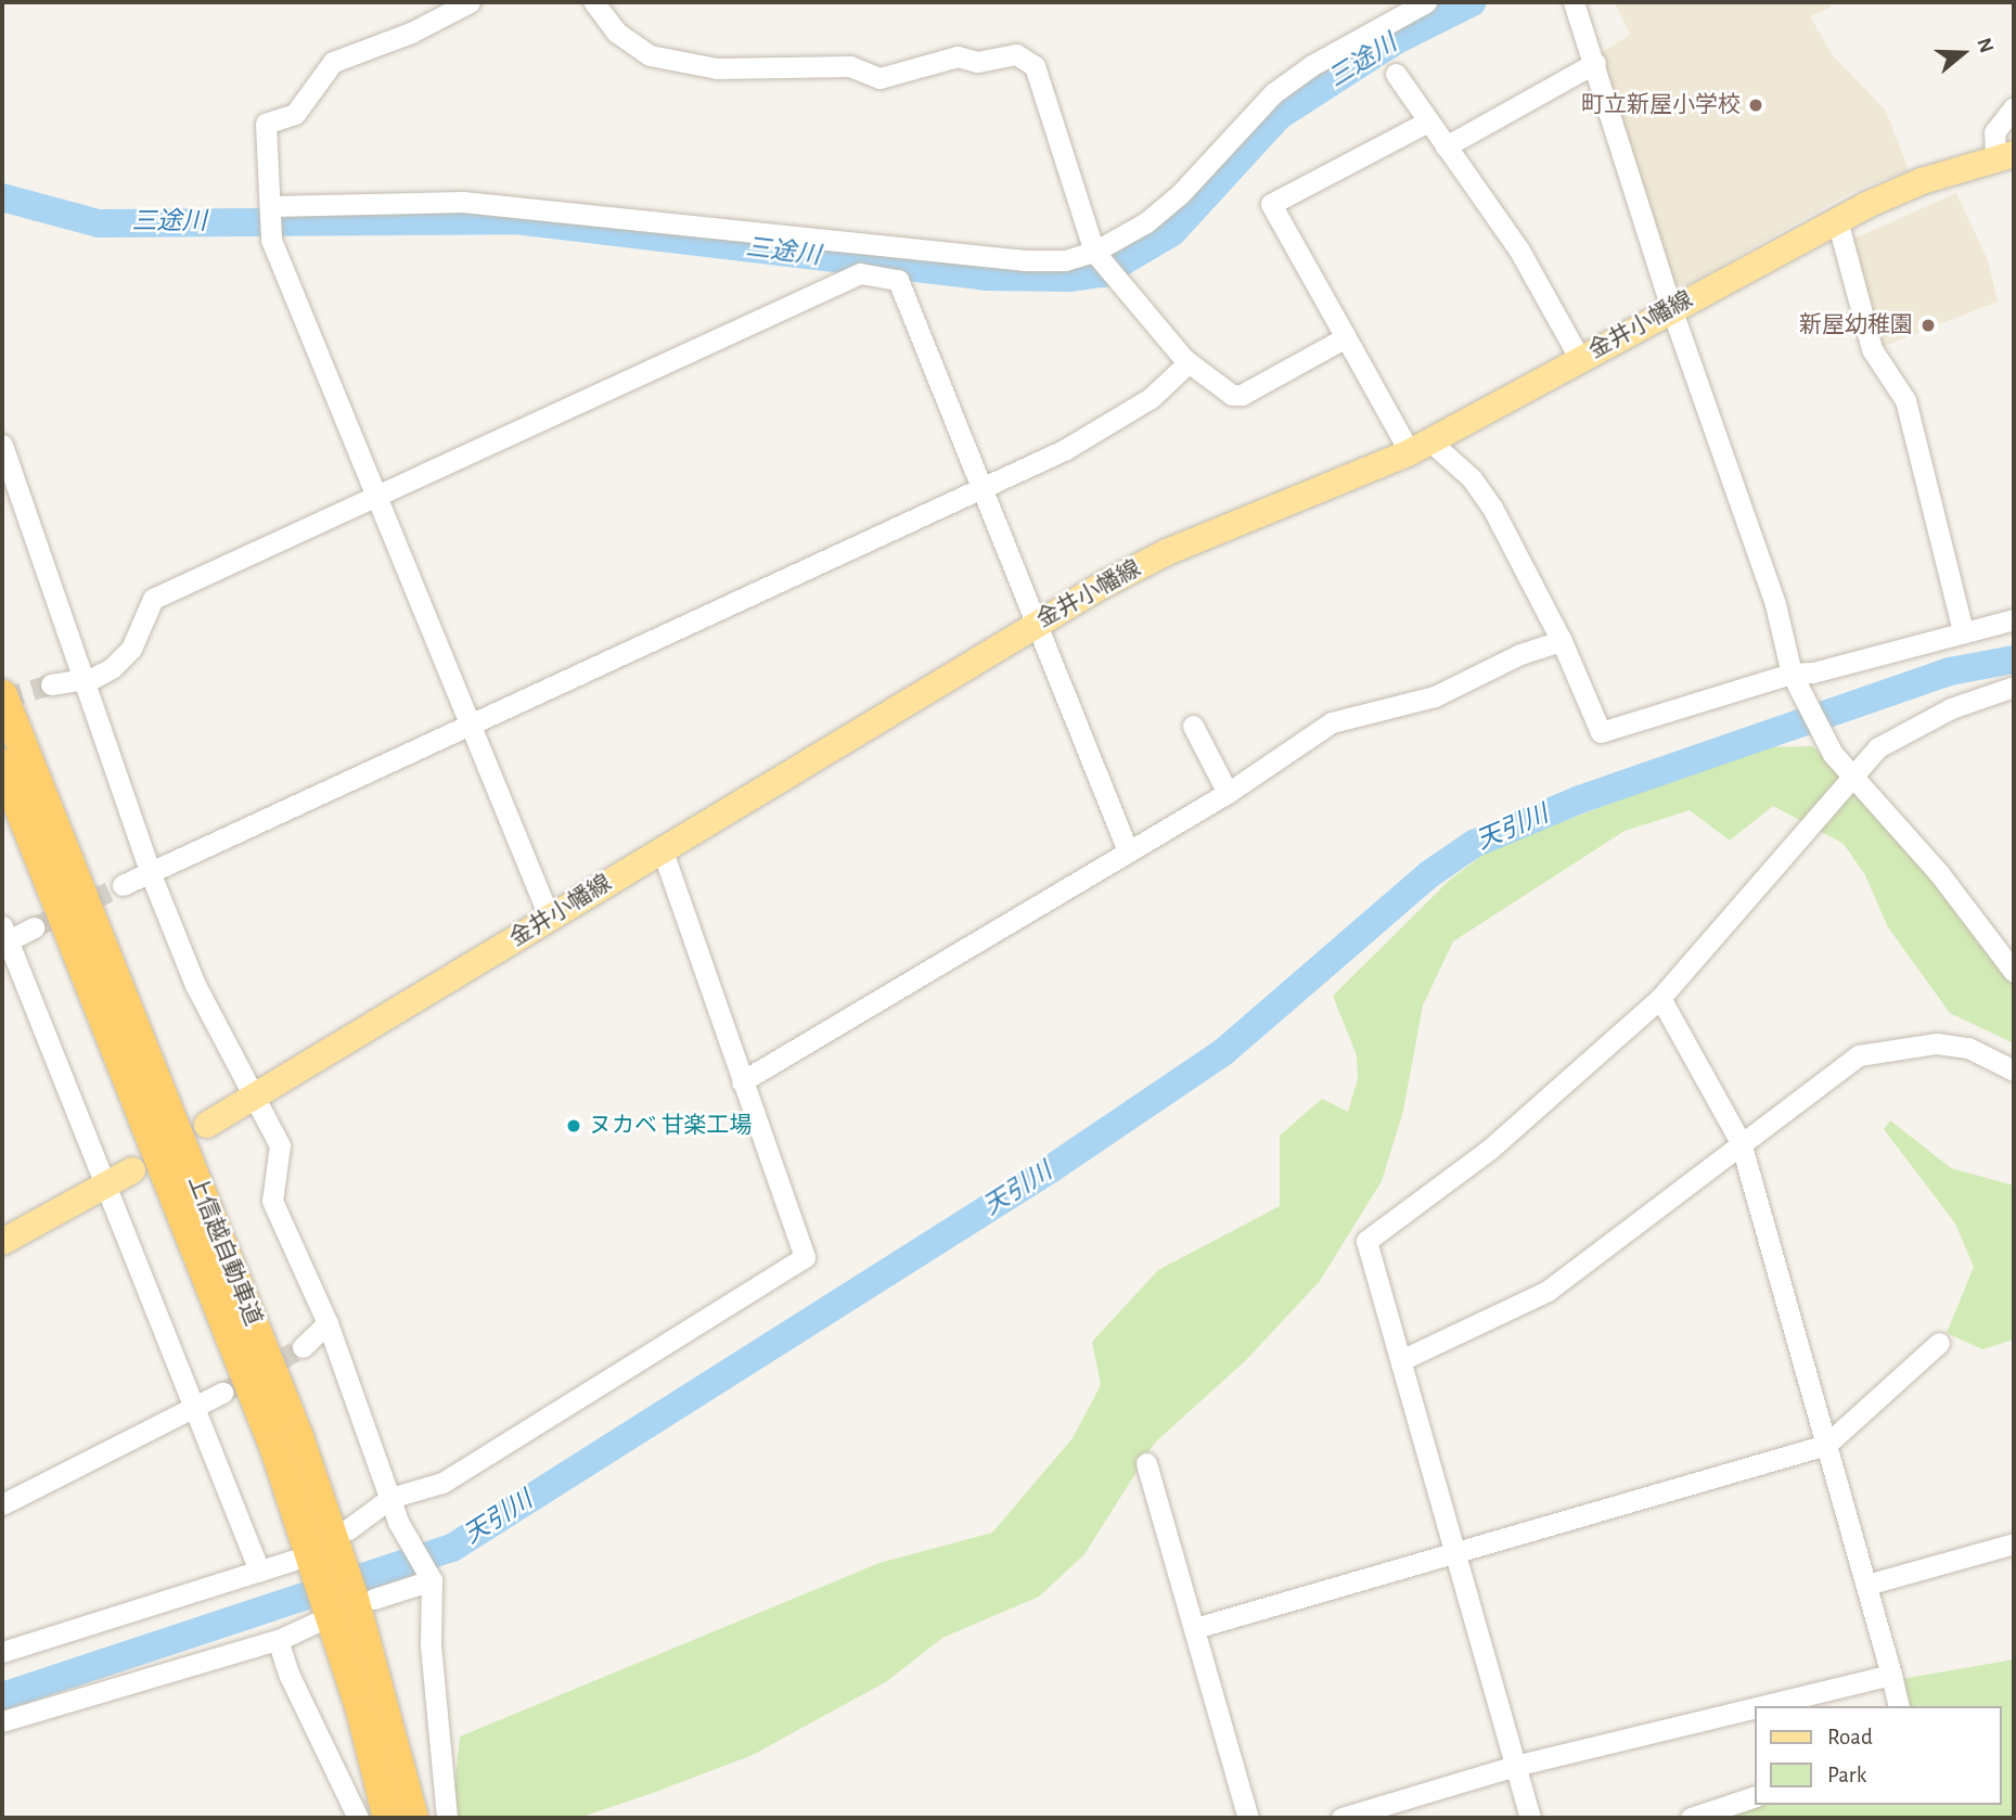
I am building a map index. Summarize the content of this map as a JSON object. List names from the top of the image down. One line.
{"streets":{"highway":["上信越自動車道"],"main road":["金井小幡線"]},"water":["三途川","天引川"],"places":["町立新屋小学校","新屋幼稚園","ヌカベ 甘楽工場"],"legend":["Road","Park"],"north":"right"}
